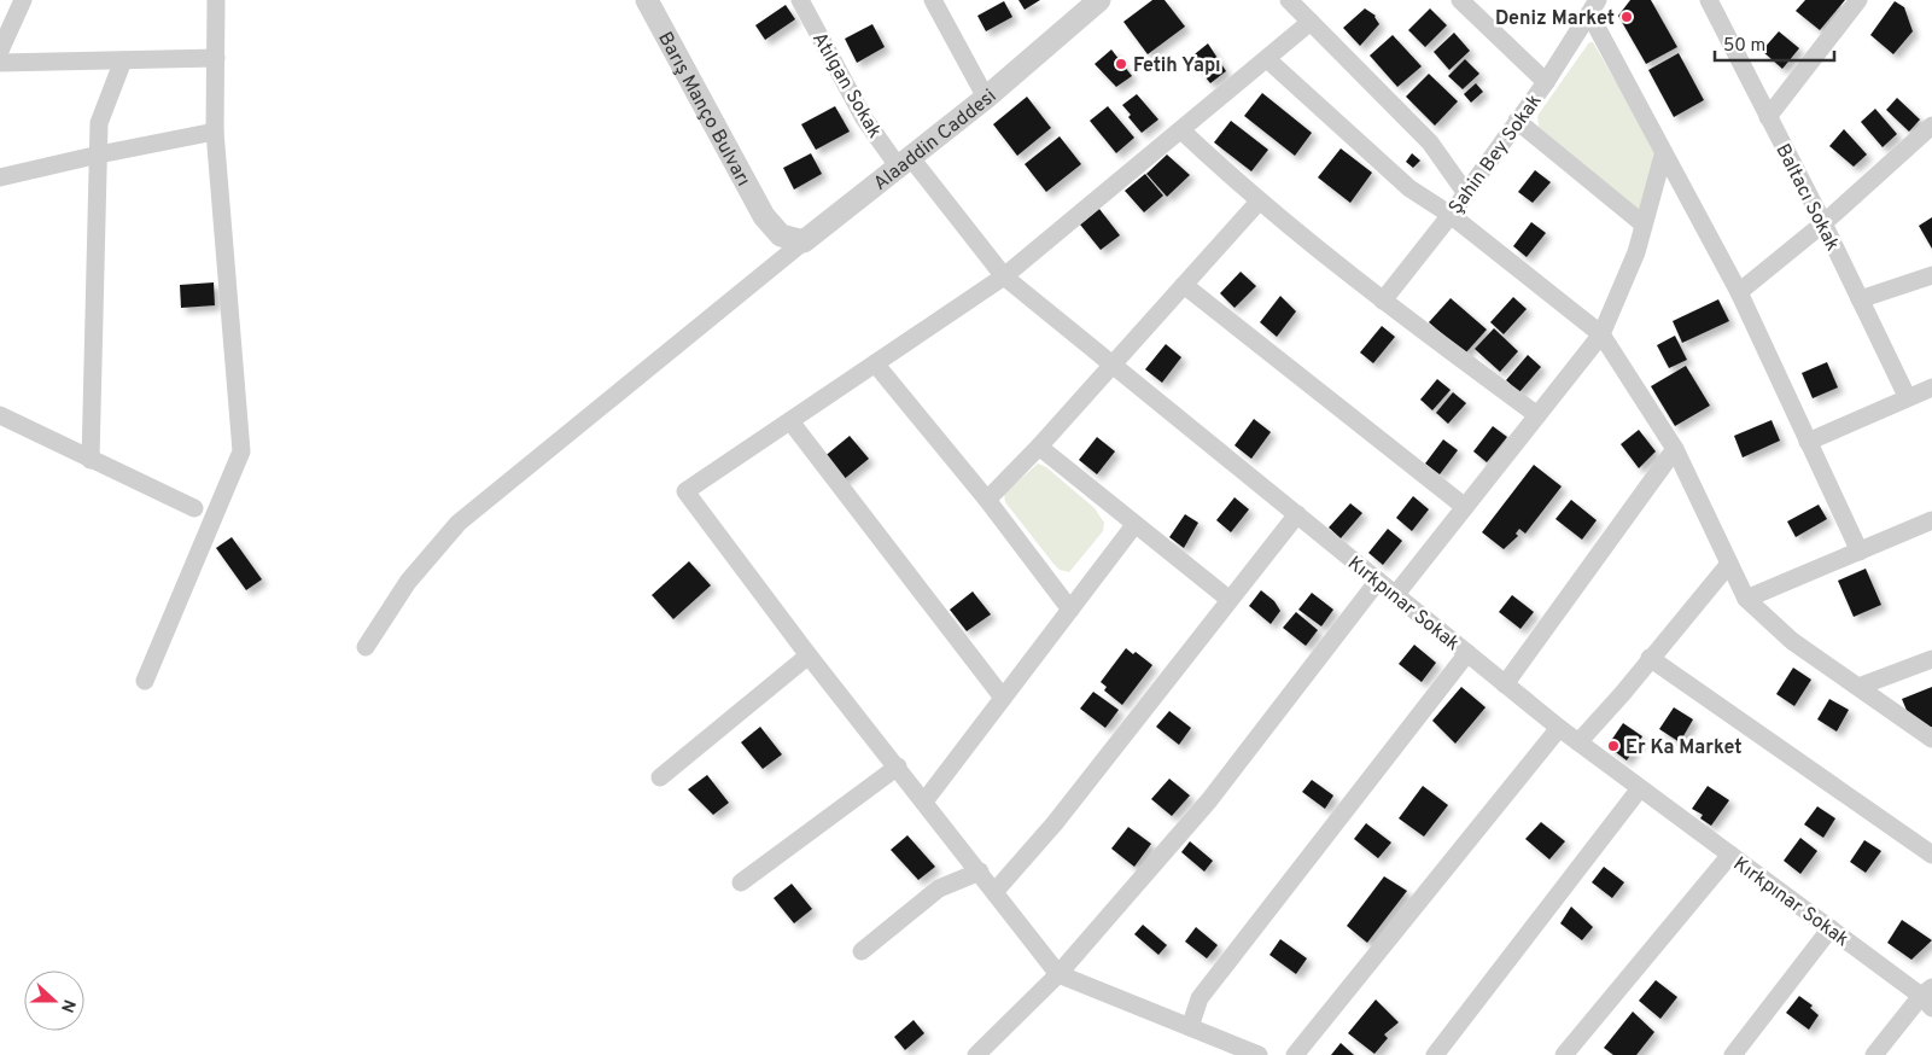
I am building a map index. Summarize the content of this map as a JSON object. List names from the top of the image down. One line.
{"streets":{"street":["Atılgan Sokak","Barış Manço Bulvarı","Alaaddin Caddesi","Şahin Bey Sokak","Baltacı Sokak","Kırkpınar Sokak"]},"crossings":[["Atılgan Sokak","Alaaddin Caddesi"],["Atılgan Sokak","Kırkpınar Sokak"],["Barış Manço Bulvarı","Alaaddin Caddesi"],["Alaaddin Caddesi","Kırkpınar Sokak"]],"places":["Deniz Market","Fetih Yapı","Er Ka Market"],"scale_bar":"50 m","north":"right"}
